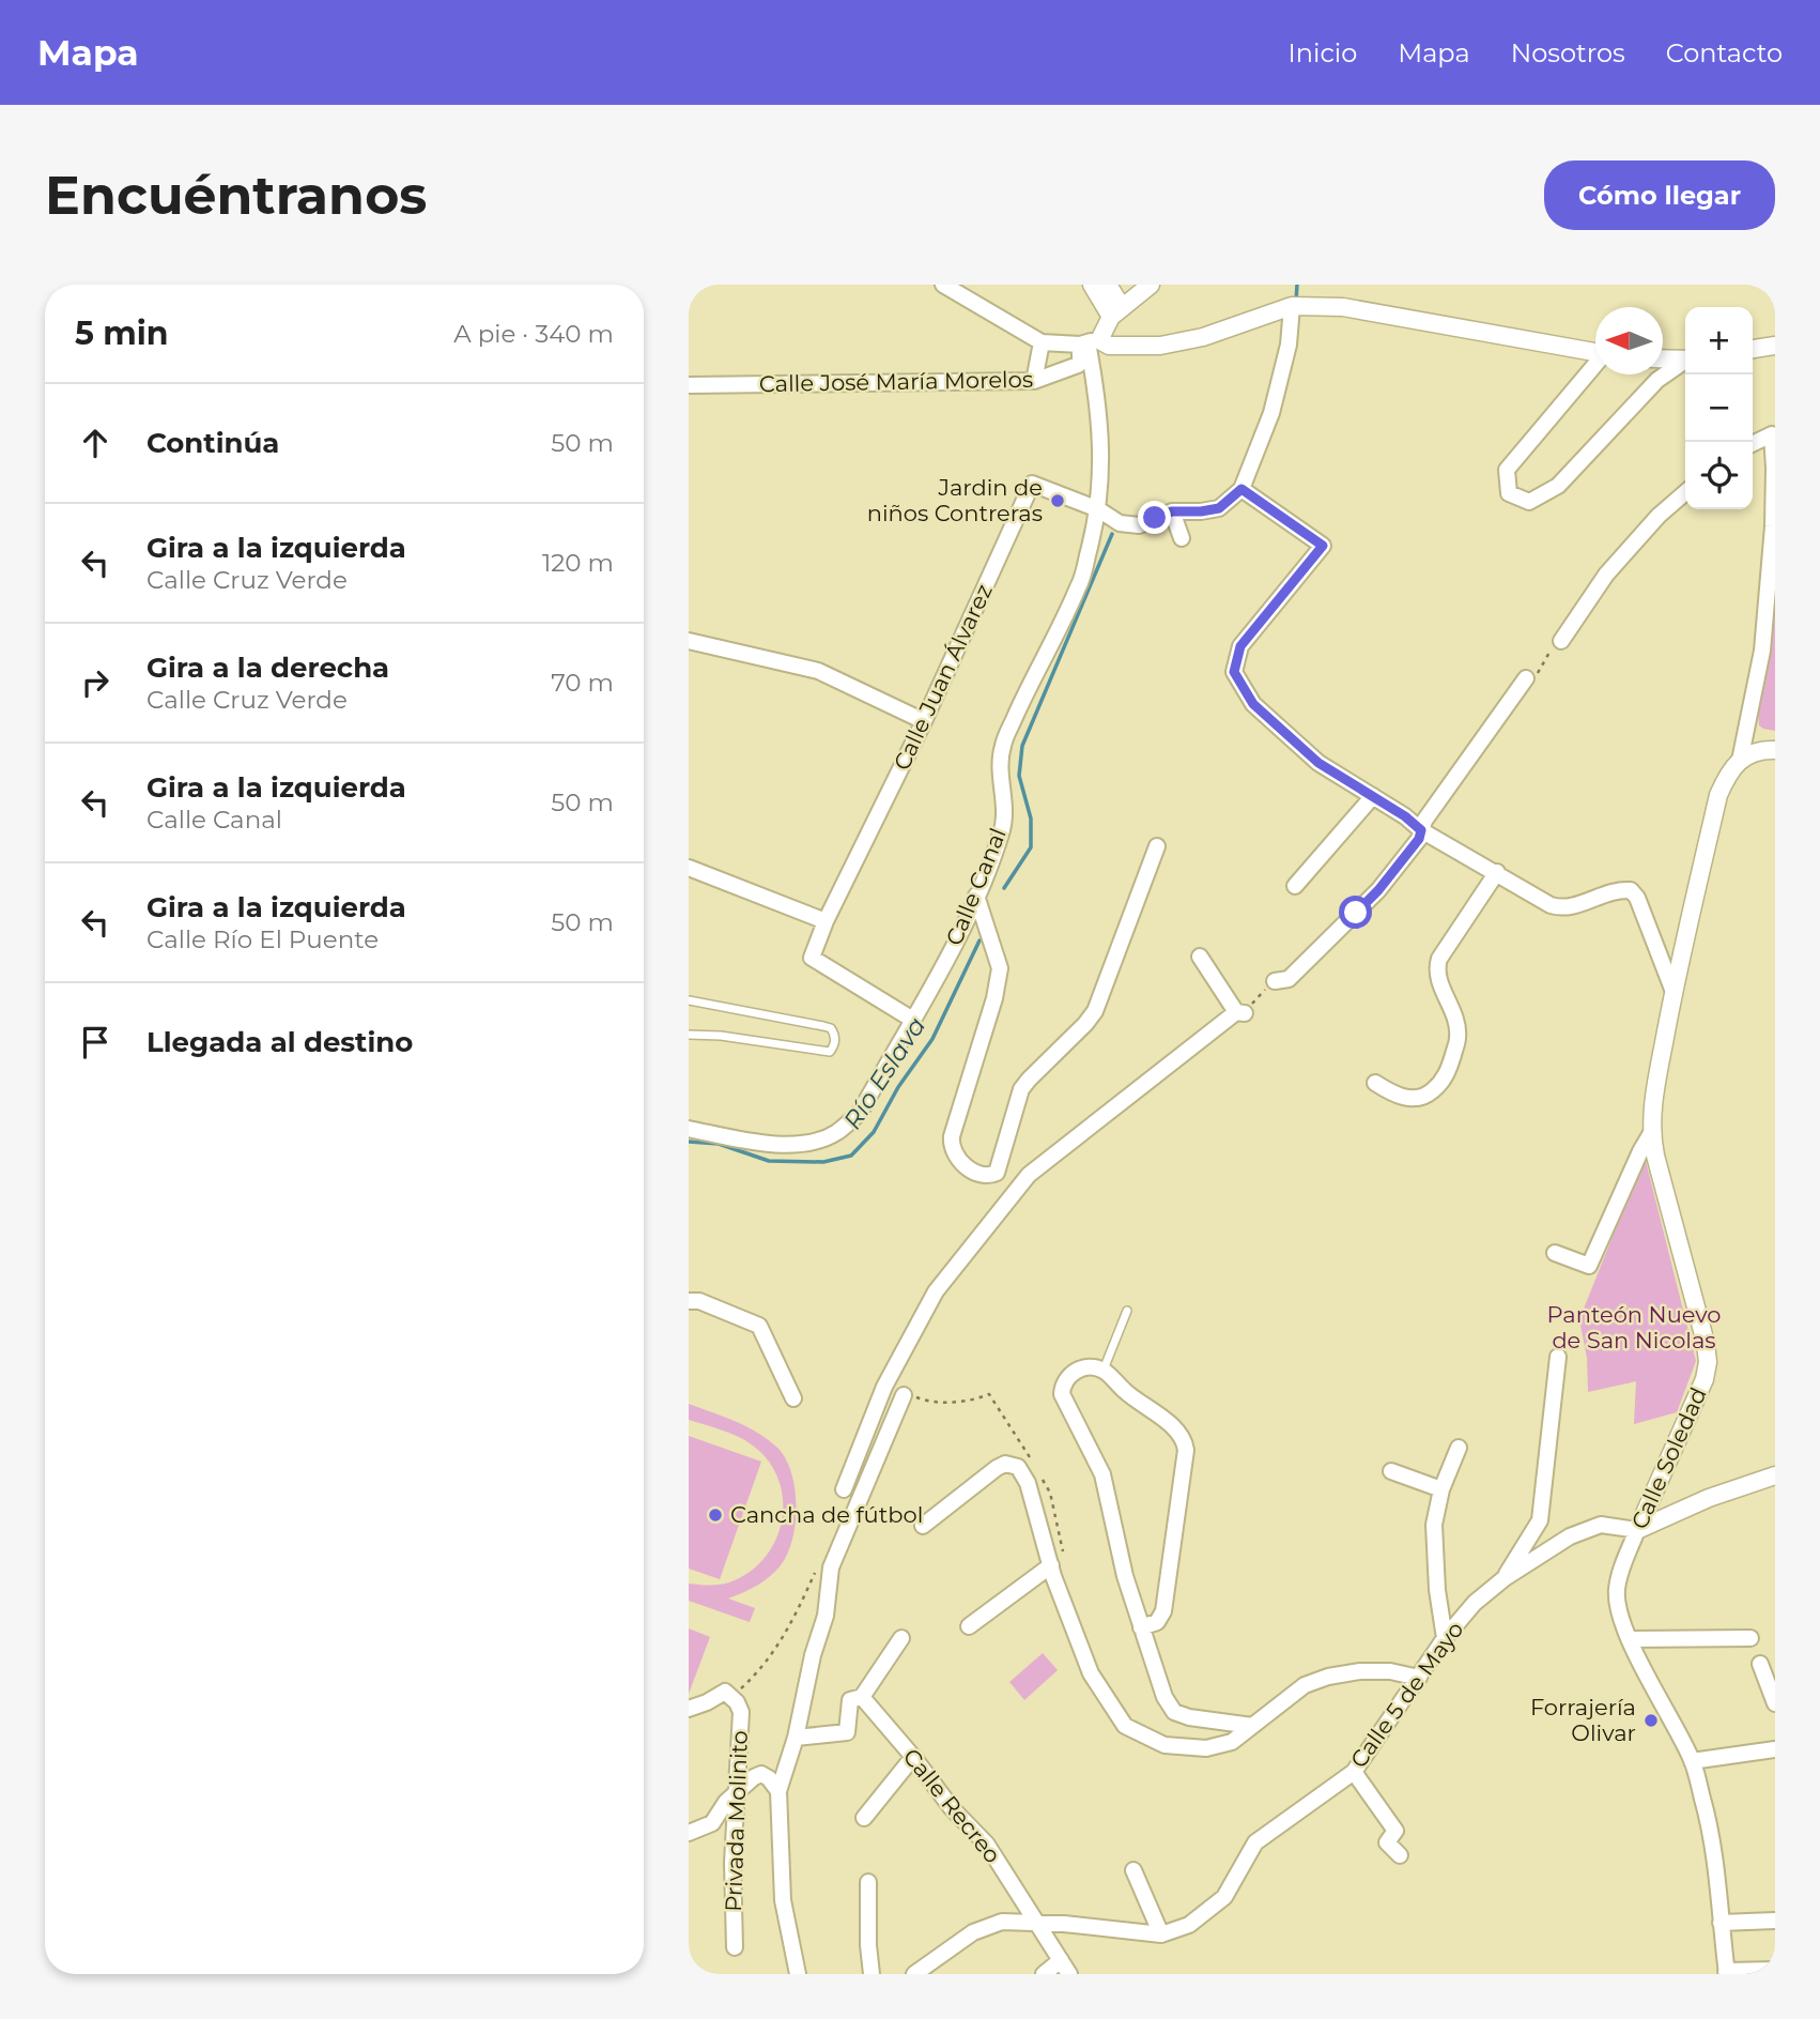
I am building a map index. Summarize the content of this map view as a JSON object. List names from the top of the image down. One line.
{"streets":{"street":["Calle José María Morelos","Calle Juan Álvarez","Calle Canal","Calle Soledad","Calle 5 de Mayo","Calle Recreo","Privada Molinito"]},"crossings":[["Calle José María Morelos","Calle Canal"],["Calle Juan Álvarez","Calle Canal"],["Calle Soledad","Calle 5 de Mayo"],["Calle 5 de Mayo","Calle Recreo"]],"water":["Río Eslava"],"parks":["Panteón Nuevo de San Nicolas"],"places":["Jardin de niños Contreras","Cancha de fútbol","Forrajería Olivar"],"north":"left","page":{"header":"Mapa","nav":["Inicio","Mapa","Nosotros","Contacto"],"buttons":"Cómo llegar","title":"Encuéntranos","heading":["5 min","A pie · 340 m"],"map_buttons":["+","−"],"list":[["Continúa","50 m"],["Gira a la izquierda","Calle Cruz Verde","120 m"],["Gira a la derecha","Calle Cruz Verde","70 m"],["Gira a la izquierda","Calle Canal","50 m"],["Gira a la izquierda","Calle Río El Puente","50 m"],"Llegada al destino"]}}
